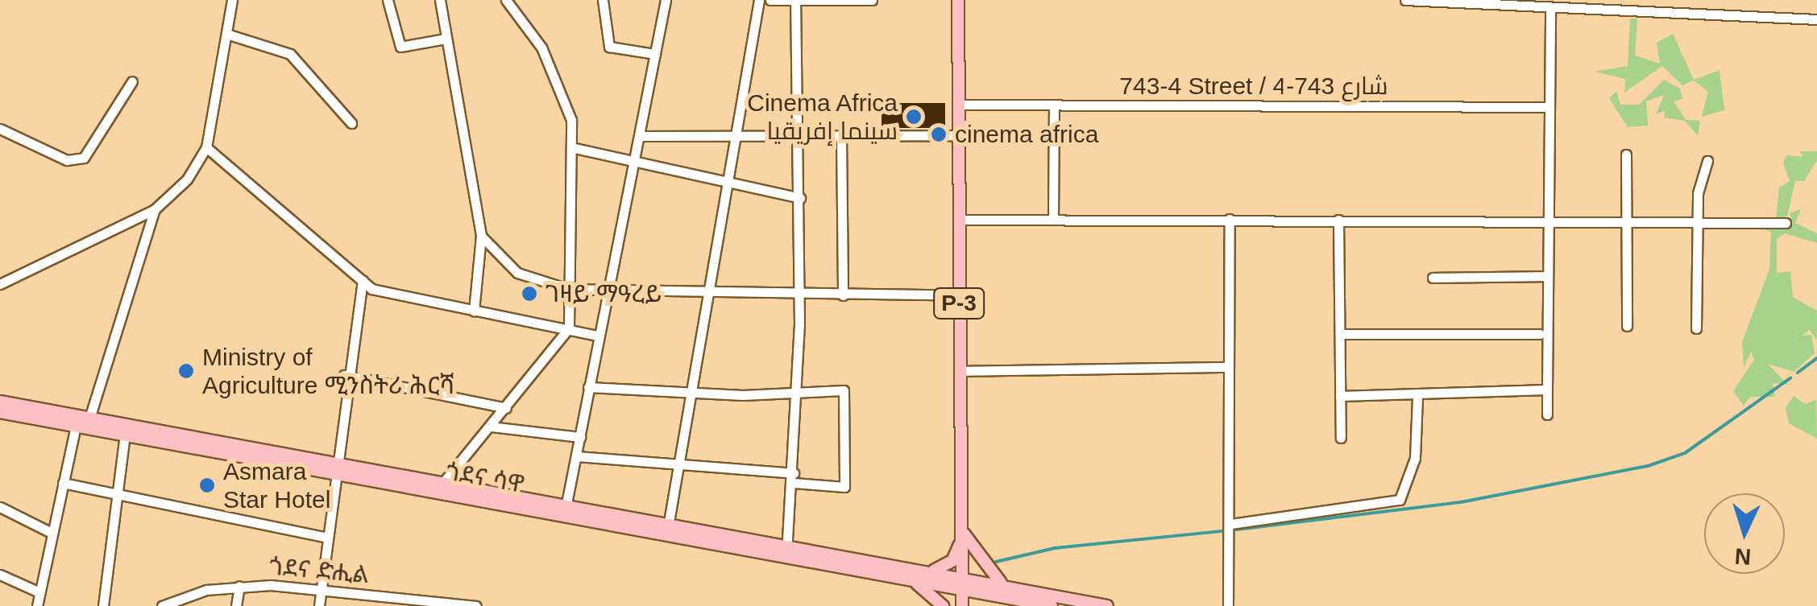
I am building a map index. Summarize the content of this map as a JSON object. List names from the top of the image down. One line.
{"streets":{"main road":["P-3","ጎደና ሳዋ"],"street":["743-4 Street / شارع 743-4","ጎደና ድሒል"]},"crossings":[["743-4 Street / شارع 743-4","P-3"],["P-3","ጎደና ሳዋ"]],"places":["Cinema Africa سينما إفريقيا","cinema africa","ገዛይ ማዓረይ","Ministry of Agriculture ሚንስትሪ ሕርሻ","Asmara Star Hotel"],"north":"bottom"}
